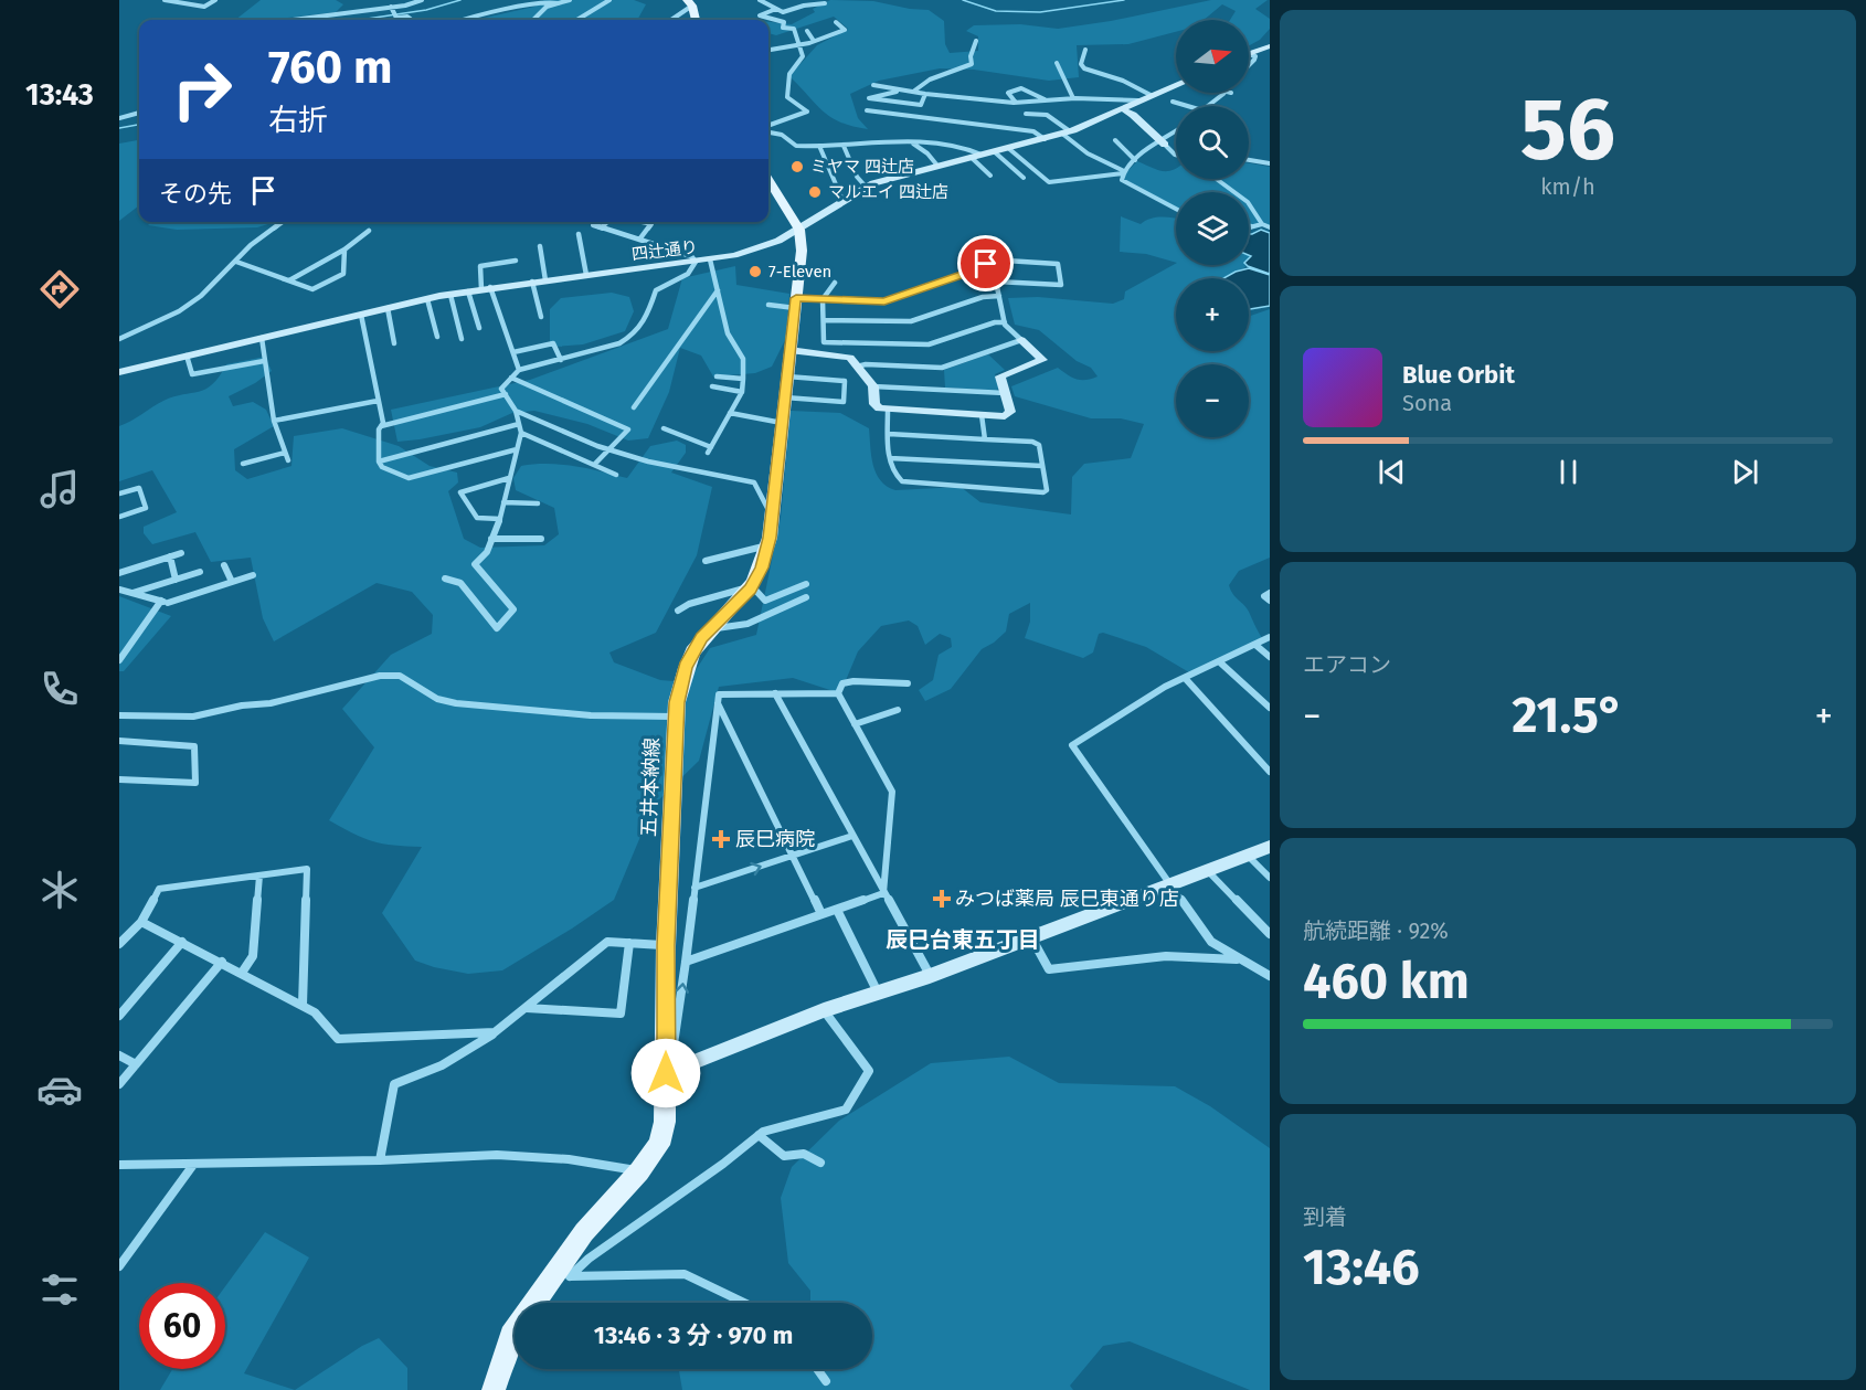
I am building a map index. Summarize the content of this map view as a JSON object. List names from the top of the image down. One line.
{"streets":{"main road":["五井本納線"],"street":["四辻通り"]},"crossings":[["四辻通り","五井本納線"]],"districts":["辰巳台東五丁目"],"places":{"other":["ミヤマ 四辻店","マルエイ 四辻店","7-Eleven"],"health":["辰巳病院","みつば薬局 辰巳東通り店"]},"north":"right","page":{"tabs":"13:43","tile":[["56","km/h"],"エアコン",["航続距離 · 92%","460 km"],["到着","13:46"]],"map_buttons":["+","−"],"turn":["760 m","右折"],"then":"その先","song":["Blue Orbit","Sona"],"heat":["−","21.5°","+"],"limit":"60","trip":"13:46 · 3 分 · 970 m"}}
